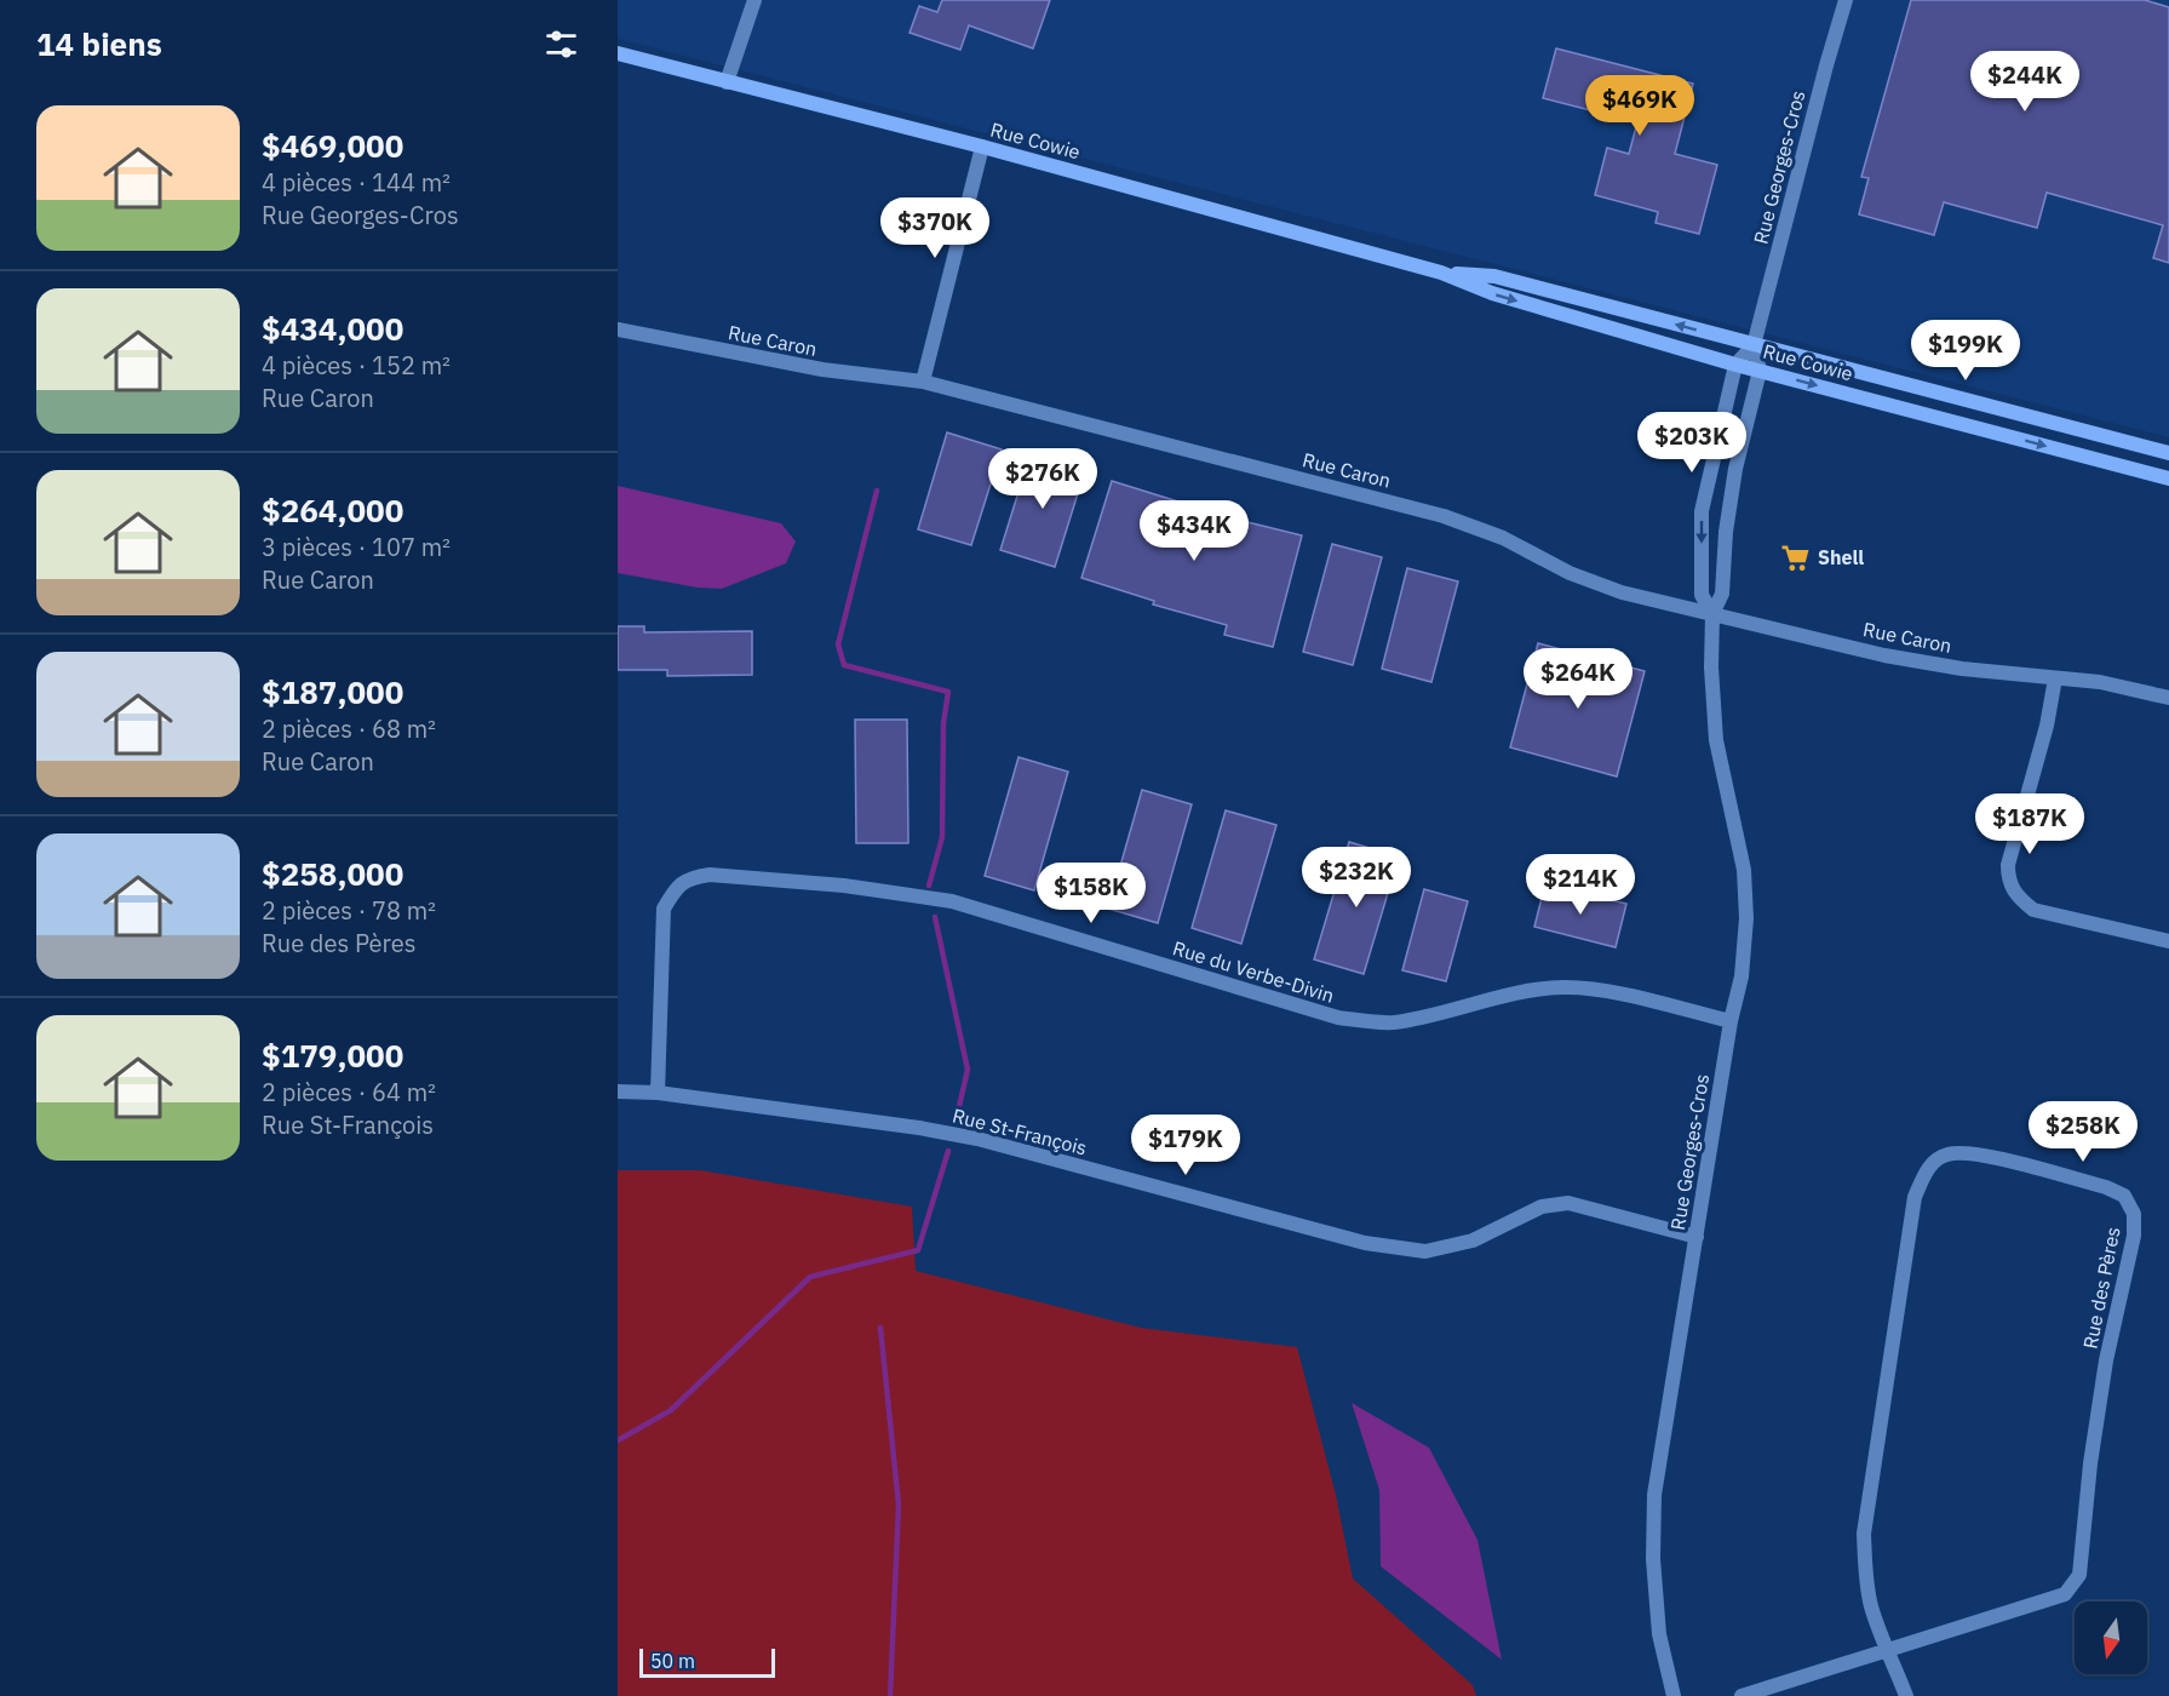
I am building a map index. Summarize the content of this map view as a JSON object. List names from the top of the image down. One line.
{"streets":{"main road":["Rue Cowie"],"street":["Rue Georges-Cros","Rue Caron","Rue du Verbe-Divin","Rue St-François","Rue des Pères"]},"crossings":[["Rue Cowie","Rue Georges-Cros"],["Rue Georges-Cros","Rue Caron"],["Rue Georges-Cros","Rue du Verbe-Divin"],["Rue Georges-Cros","Rue St-François"],["Rue du Verbe-Divin","Rue St-François"]],"places":{"supermarket":["Shell"]},"scale_bar":"50 m","north":"bottom","page":{"heading":"14 biens","price":["$244K","$469K","$370K","$199K","$203K","$276K","$434K","$264K","$187K","$232K","$214K","$158K","$258K","$179K"],"list":[{"name":"$469,000","note":"4 pièces · 144 m² · Rue Georges-Cros"},{"name":"$434,000","note":"4 pièces · 152 m² · Rue Caron"},{"name":"$264,000","note":"3 pièces · 107 m² · Rue Caron"},{"name":"$187,000","note":"2 pièces · 68 m² · Rue Caron"},{"name":"$258,000","note":"2 pièces · 78 m² · Rue des Pères"},{"name":"$179,000","note":"2 pièces · 64 m² · Rue St-François"}],"scale":"50 m"}}
